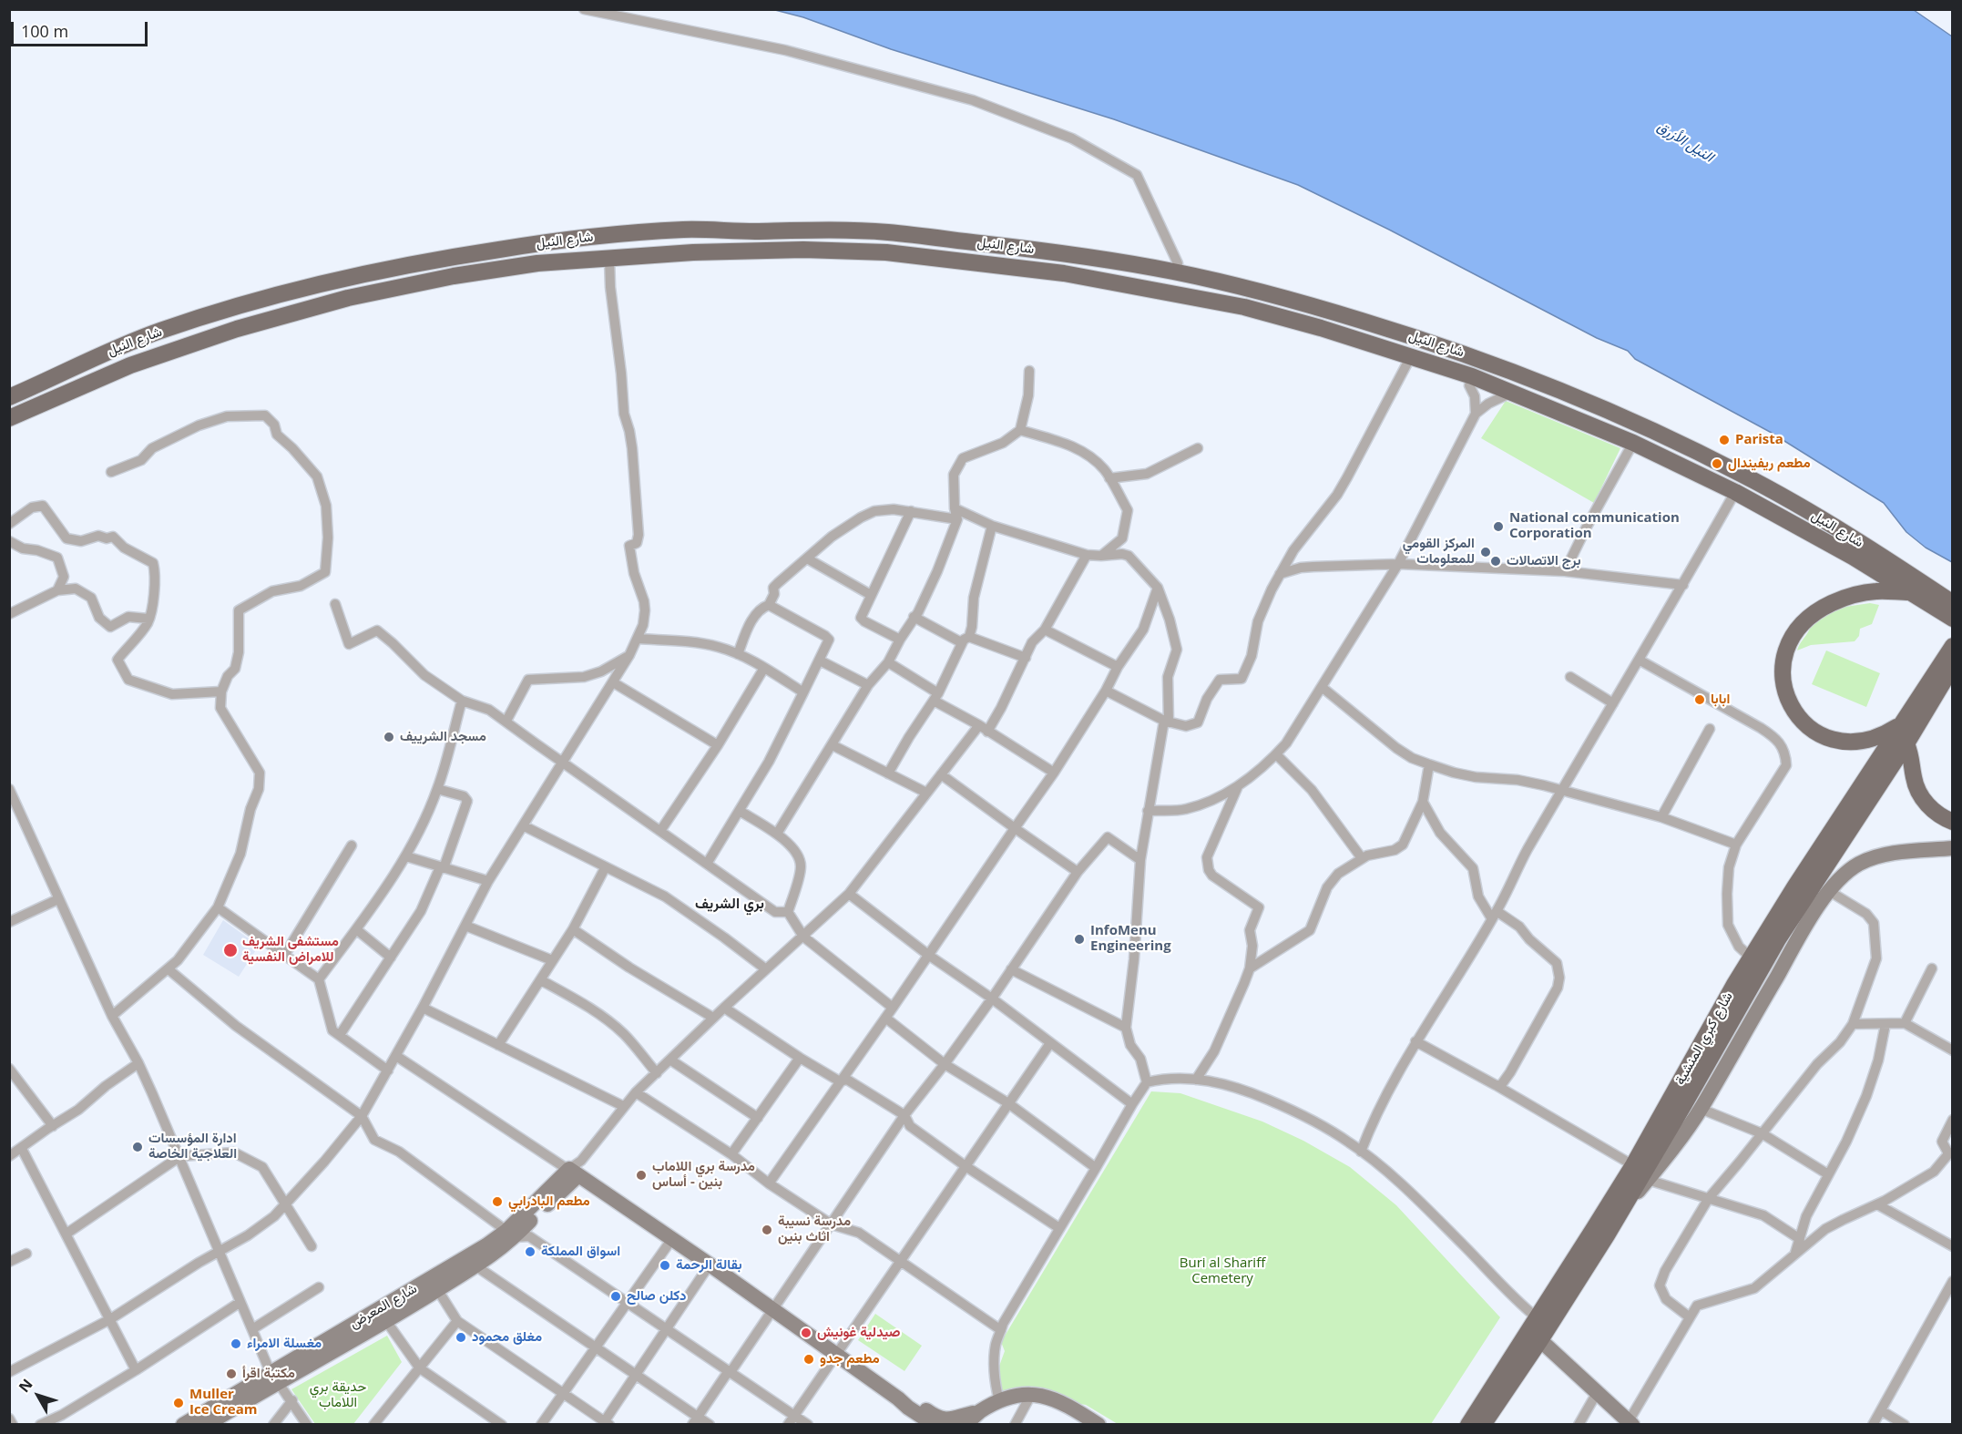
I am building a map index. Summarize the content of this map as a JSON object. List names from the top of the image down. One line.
{"streets":{"main road":["شارع النيل","شارع كبري المنشية","شارع المعرض"]},"districts":["بري الشريف"],"water":["النيل الأزرق"],"parks":["Buri al Shariff Cemetery","حديقة بري اللاماب"],"places":["Parista","مطعم ريفيندال","National communication Corporation","المركز القومي للمعلومات","برج الاتصالات","ابابا","مسجد الشرييف","InfoMenu Engineering","مستشفى الشريف للامراض النفسية","ادارة المؤسسات العلاجية الخاصة","مدرسة بري اللاماب بنين - أساس","مطعم البادرابي","مدرسة نسيبة اثاث بنين","اسواق المملكة","بقالة الرحمة","دكلن صالح","صيدلية غونيش","مغلق محمود","مغسلة الامراء","مطعم جدو","مكتبة اقرأ","Muller Ice Cream"],"scale_bar":"100 m","north":"top left"}
